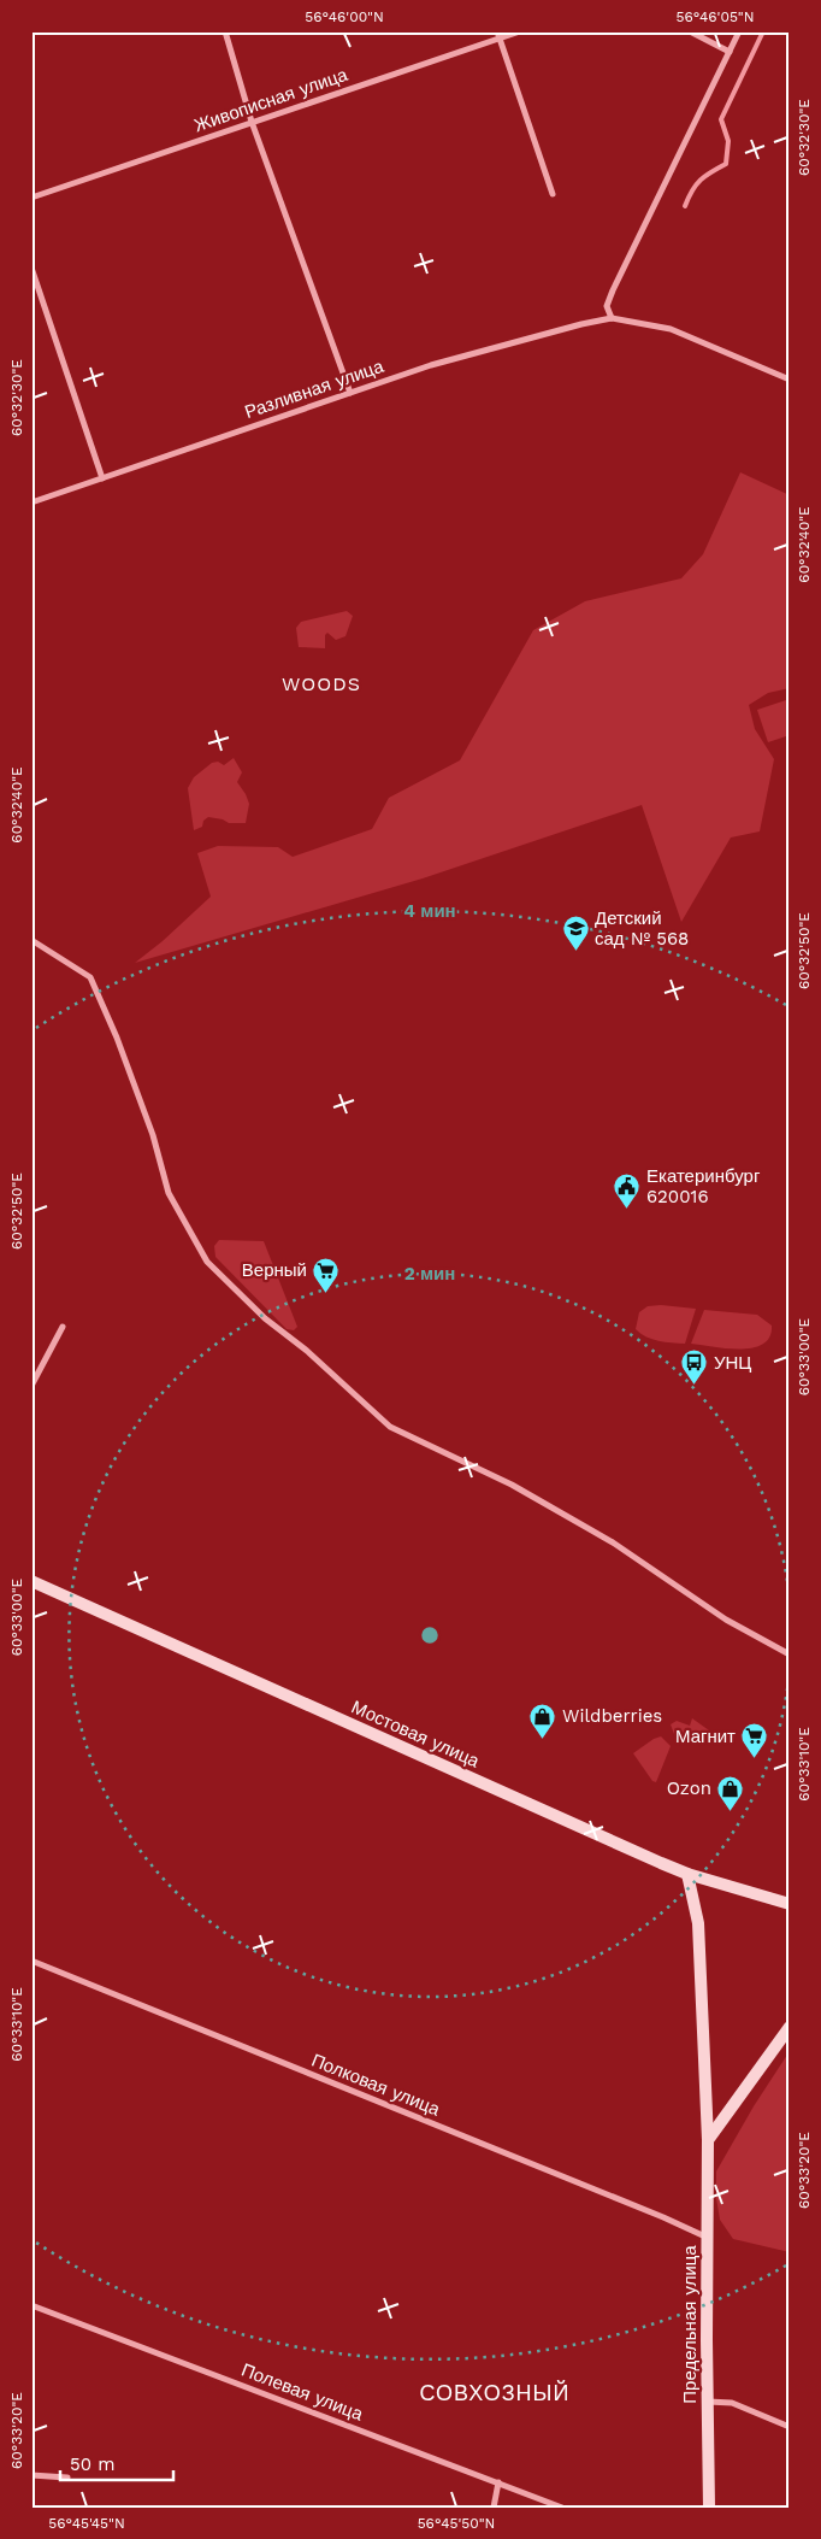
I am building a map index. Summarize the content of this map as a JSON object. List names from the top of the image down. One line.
{"streets":{"street":["Живописная улица","Разливная улица","Мостовая улица","Полковая улица","Предельная улица","Полевая улица"]},"crossings":[["Мостовая улица","Предельная улица"],["Полковая улица","Предельная улица"]],"districts":["WOODS","СОВХОЗНЫЙ"],"places":{"school or university":["Детский сад № 568"],"public building":["Екатеринбург 620016"],"supermarket":["Верный","Магнит"],"bus stop":["УНЦ"],"shop":["Wildberries","Ozon"]},"scale_bar":"50 m","coordinates":["56°46'00\"N","56°46'05\"N","60°32'30\"E","60°32'40\"E","60°32'50\"E","60°33'00\"E","60°33'10\"E","60°33'20\"E","56°45'45\"N","56°45'50\"N"],"rings":["4 мин","2 мин"]}
